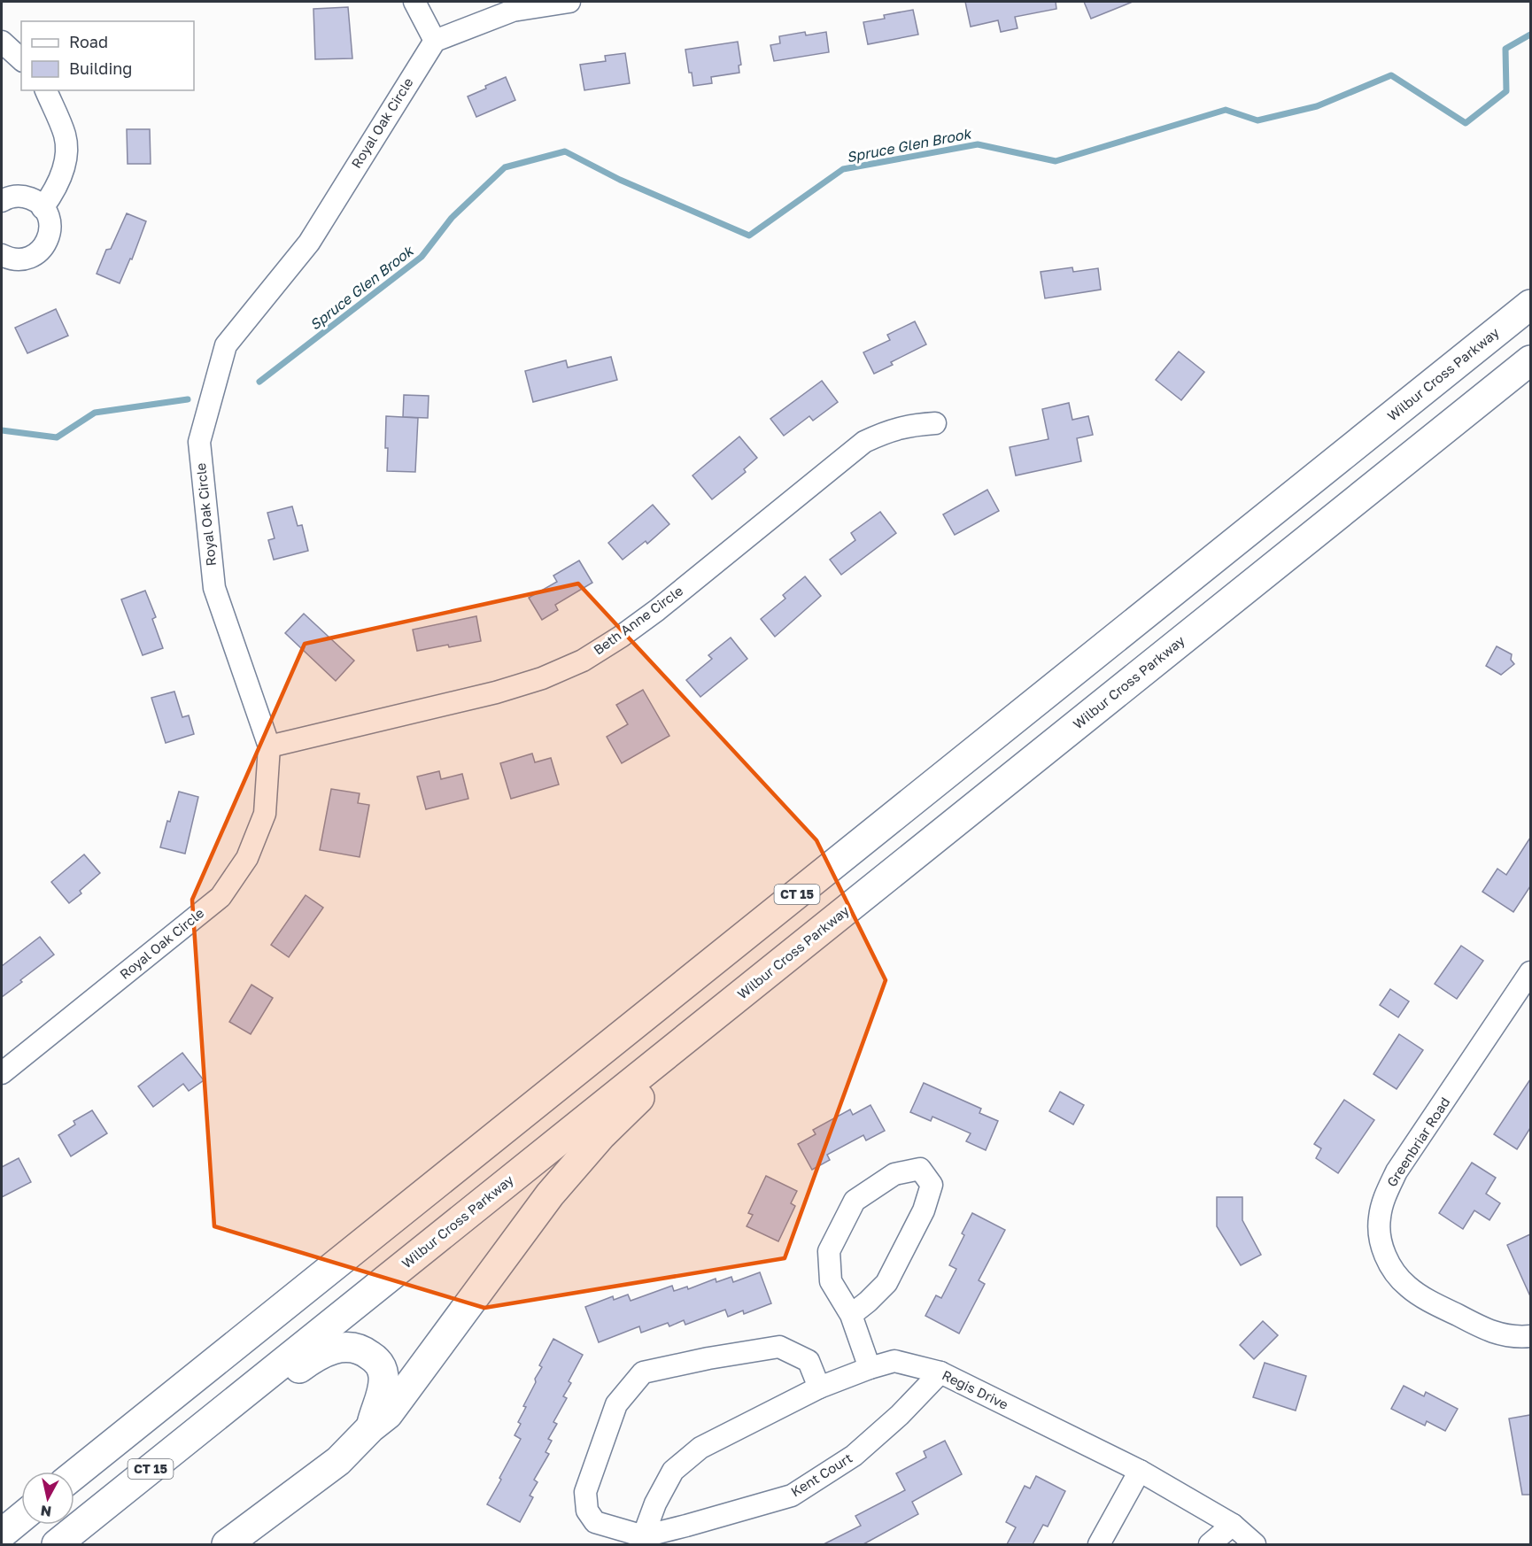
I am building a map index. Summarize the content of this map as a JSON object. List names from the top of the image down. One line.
{"streets":{"highway":["Wilbur Cross Parkway","CT 15"],"street":["Royal Oak Circle","Beth Anne Circle","Greenbriar Road","Regis Drive","Kent Court"]},"crossings":[["Royal Oak Circle","Beth Anne Circle"],["Regis Drive","Kent Court"]],"water":["Spruce Glen Brook"],"legend":["Road","Building"],"north":"bottom"}
